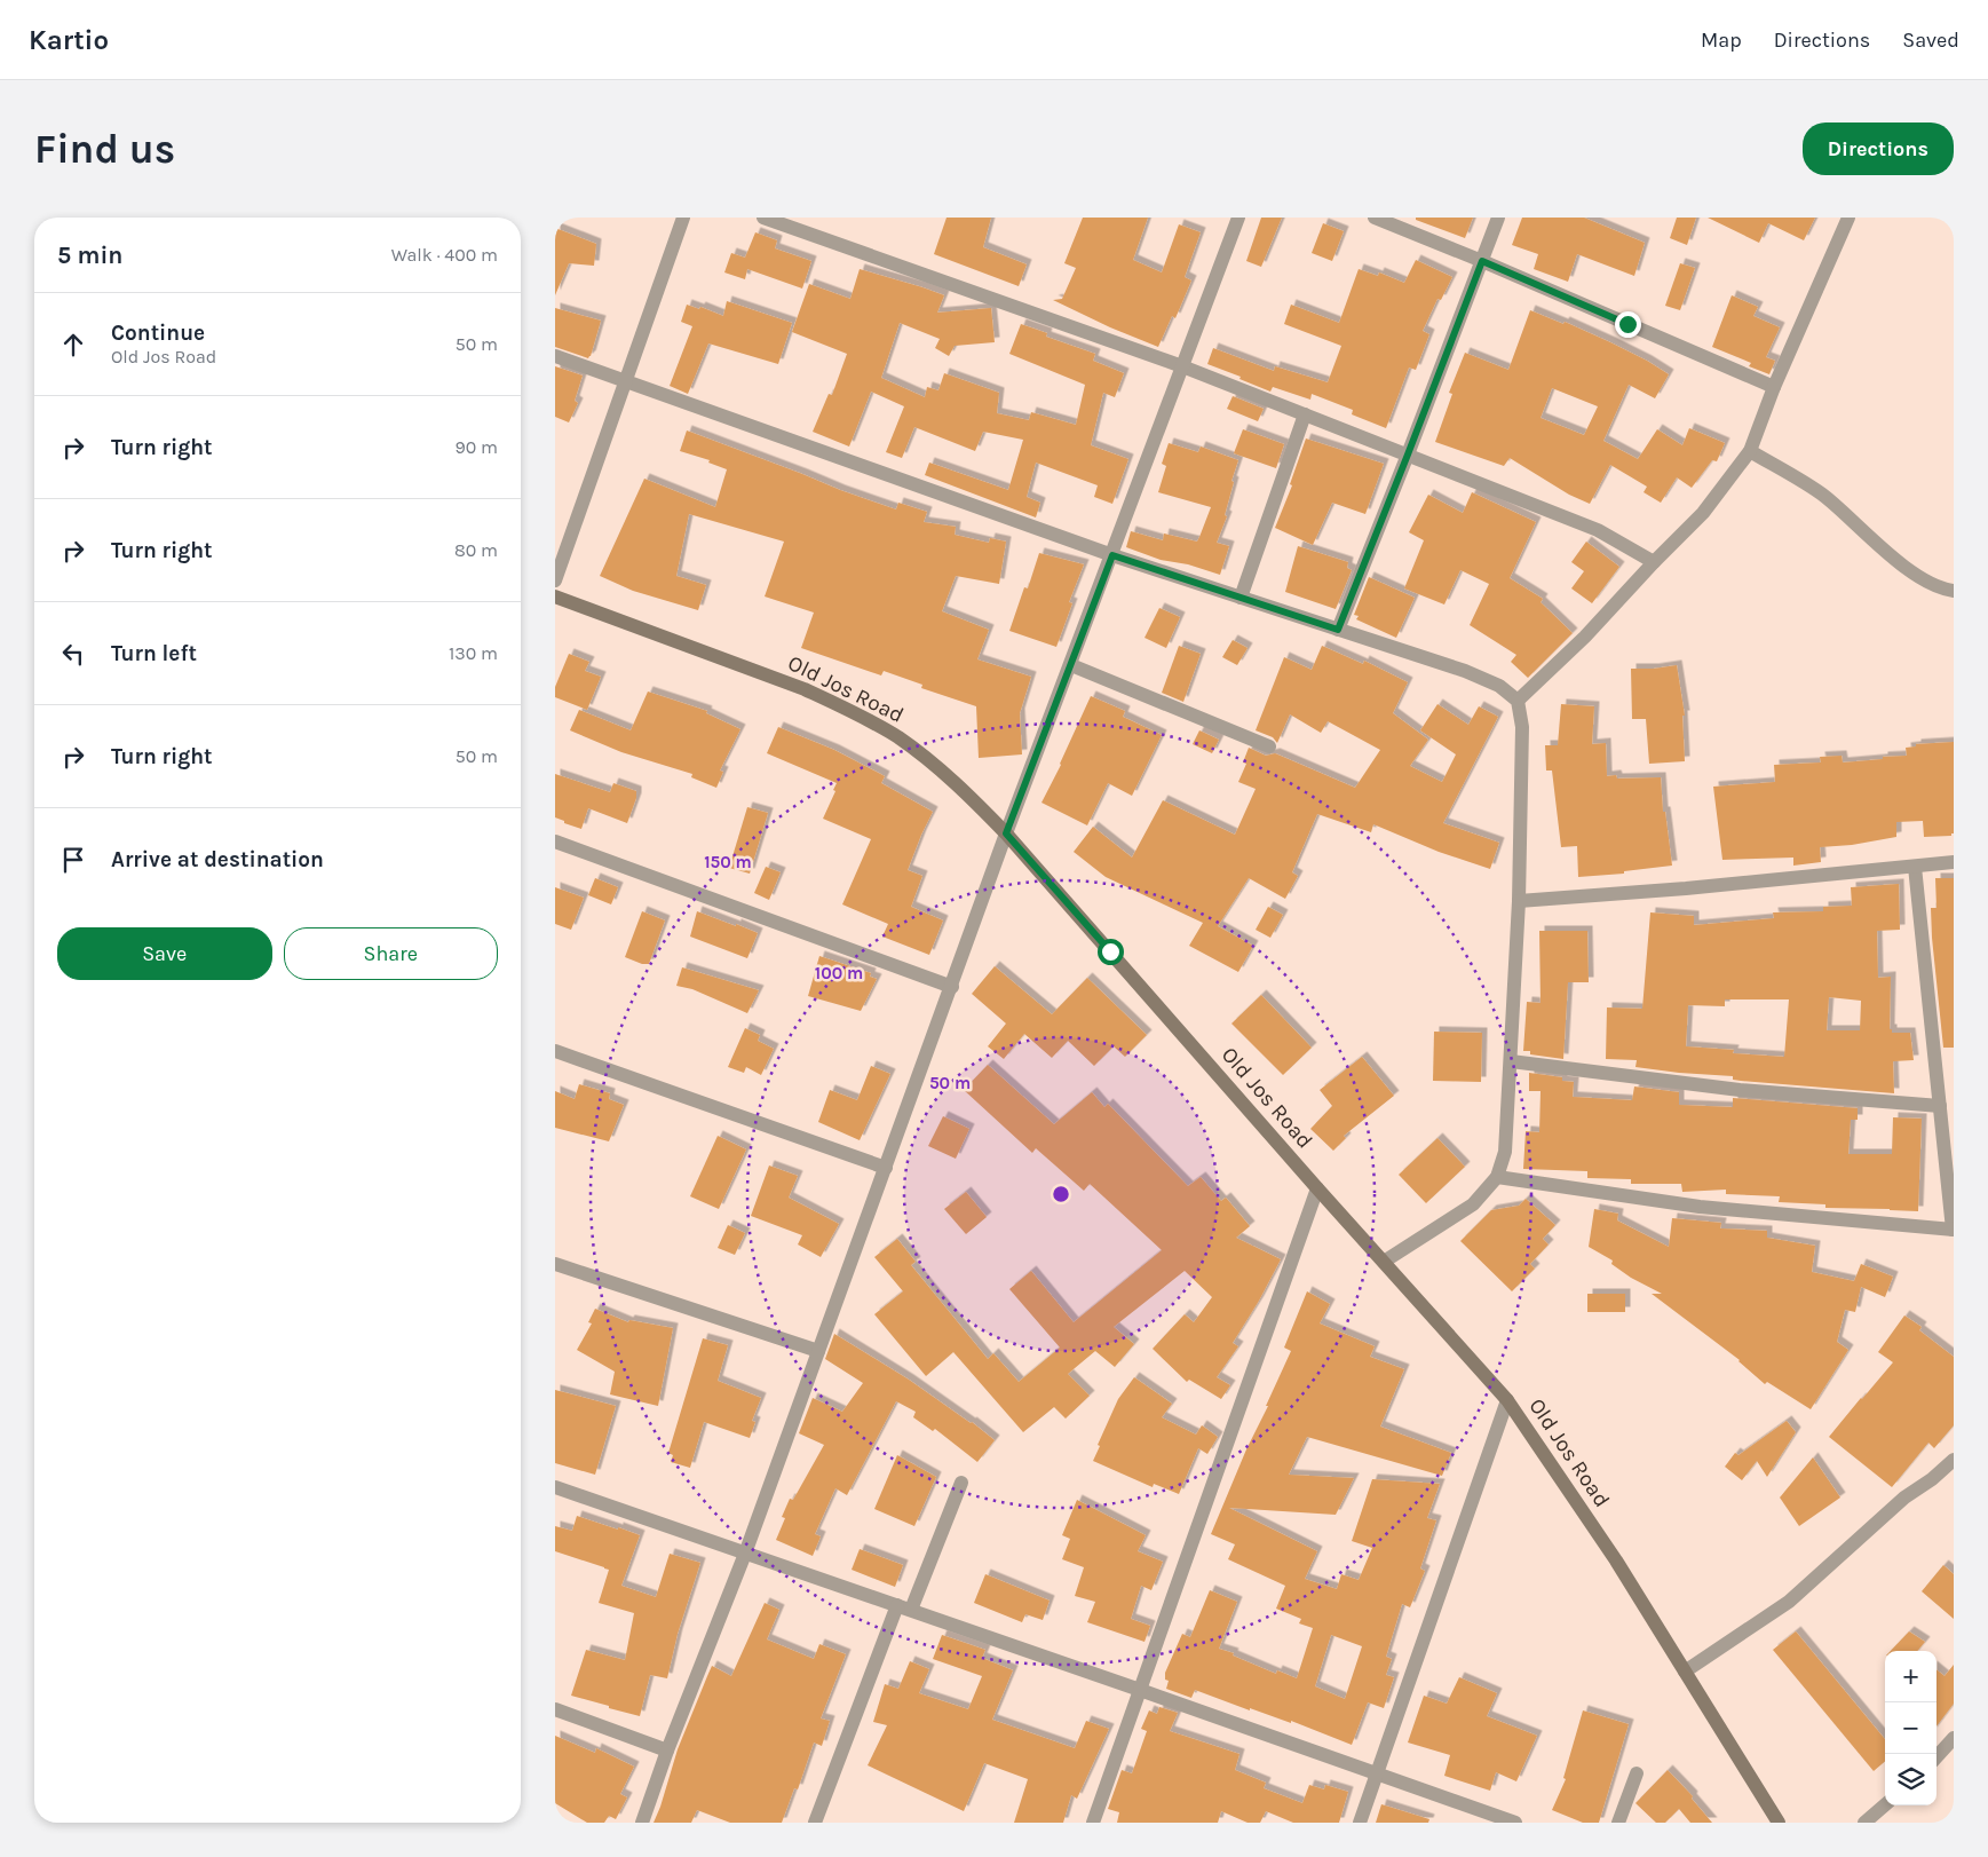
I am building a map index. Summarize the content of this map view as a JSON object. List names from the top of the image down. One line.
{"streets":{"main road":["Old Jos Road"]},"page":{"header":"Kartio","nav":["Map","Directions","Saved"],"buttons":["Directions",["Save","Share"]],"title":"Find us","heading":["5 min","Walk · 400 m"],"list":[["Continue","Old Jos Road","50 m"],["Turn right","90 m"],["Turn right","80 m"],["Turn left","130 m"],["Turn right","50 m"],"Arrive at destination"],"map_buttons":["+","−"]},"rings":["150 m","100 m","50 m"]}
